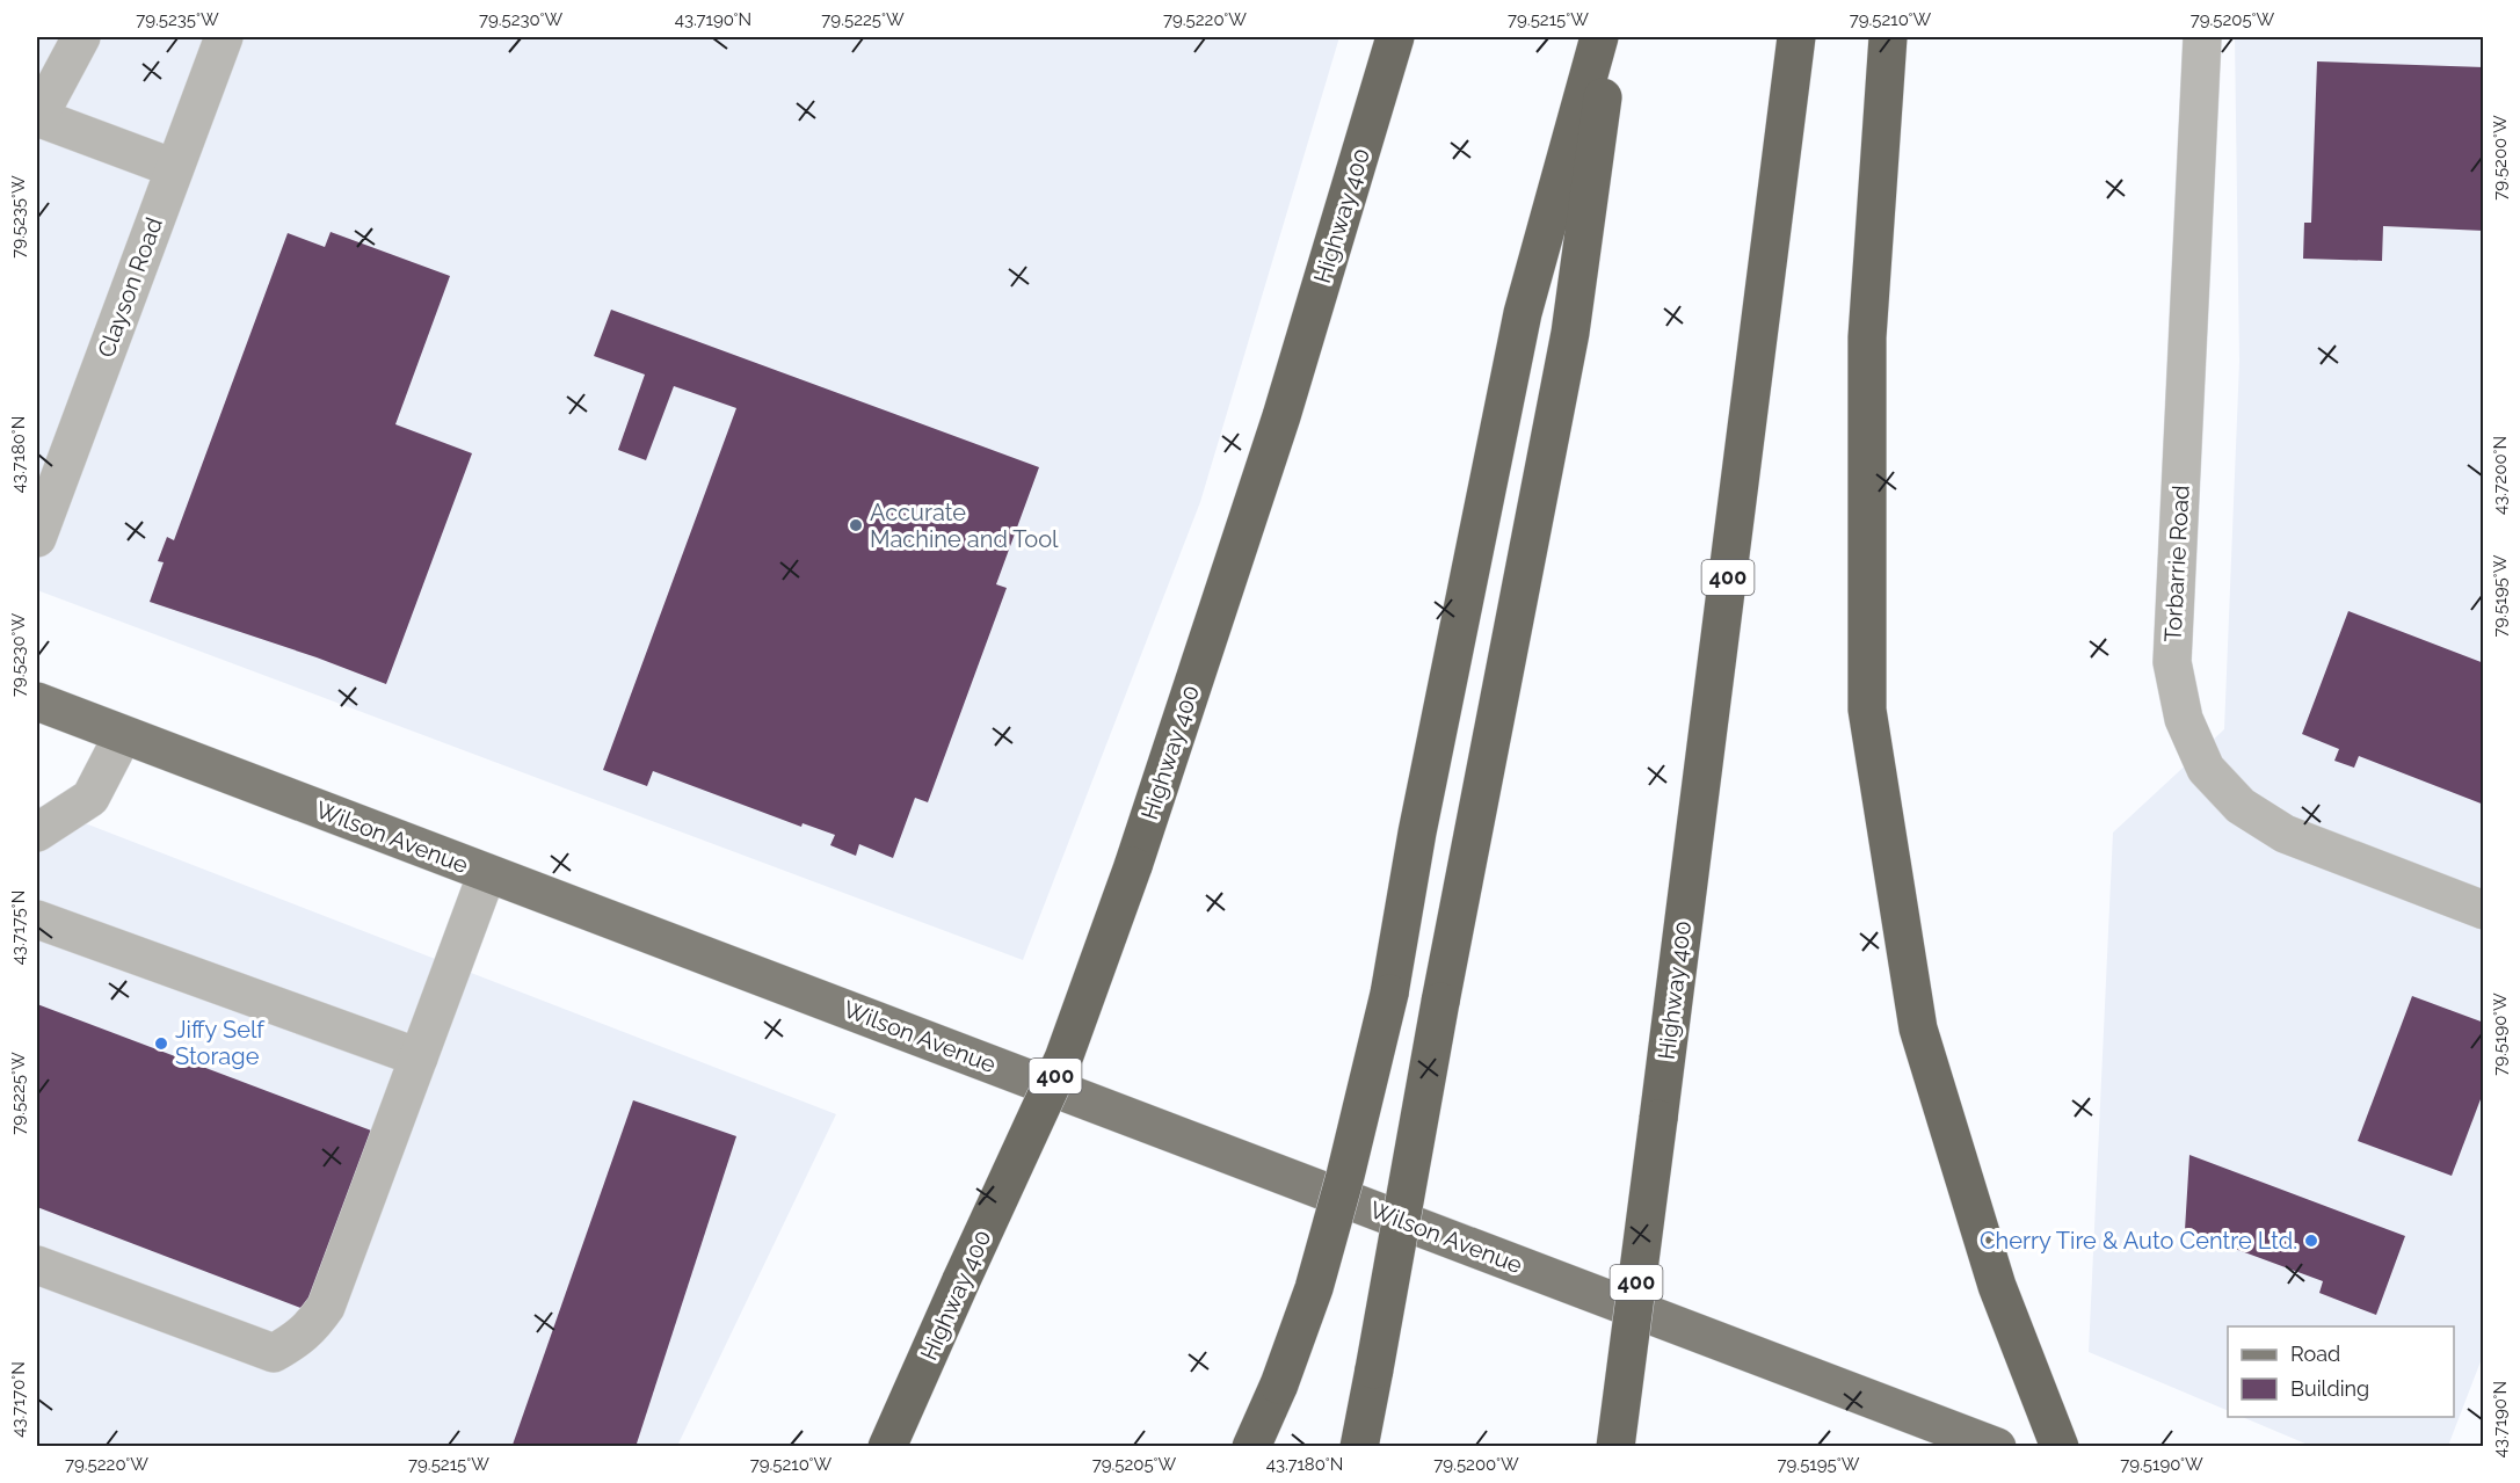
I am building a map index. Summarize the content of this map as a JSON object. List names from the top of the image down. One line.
{"streets":{"highway":["Highway 400","400"],"main road":["Wilson Avenue"],"street":["Clayson Road","Torbarrie Road"]},"places":["Accurate Machine and Tool","Jiffy Self Storage","Cherry Tire & Auto Centre Ltd."],"legend":["Road","Building"],"coordinates":["79.5235°W","79.5230°W","43.7190°N","79.5225°W","79.5220°W","79.5215°W","79.5210°W","79.5205°W","79.5200°W","43.7180°N","43.7200°N","79.5195°W","43.7175°N","79.5190°W","43.7170°N"]}
